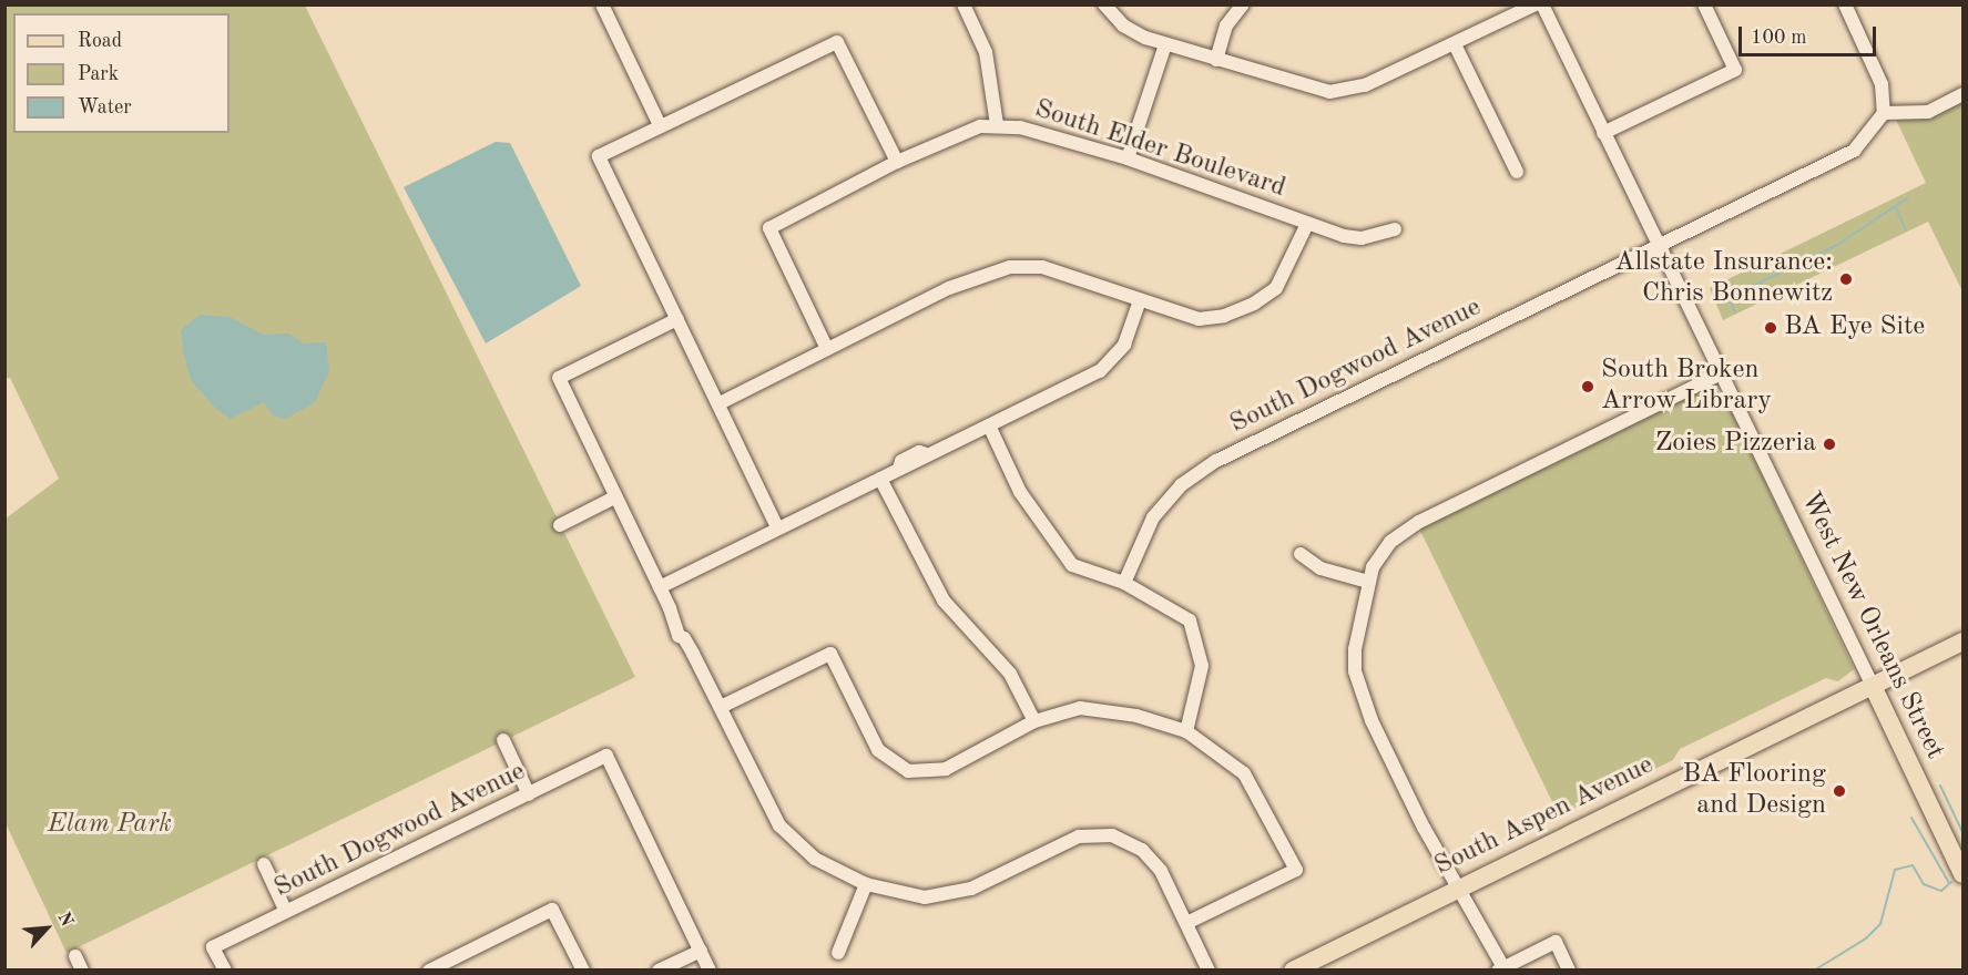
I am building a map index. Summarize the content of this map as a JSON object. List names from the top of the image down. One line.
{"streets":{"main road":["West New Orleans Street","South Aspen Avenue"],"street":["South Elder Boulevard","South Dogwood Avenue"]},"crossings":[["South Dogwood Avenue","West New Orleans Street"],["West New Orleans Street","South Aspen Avenue"]],"parks":["Elam Park"],"places":["Allstate Insurance: Chris Bonnewitz","BA Eye Site","South Broken Arrow Library","Zoies Pizzeria","BA Flooring and Design"],"legend":["Road","Park","Water"],"scale_bar":"100 m","north":"top right"}
